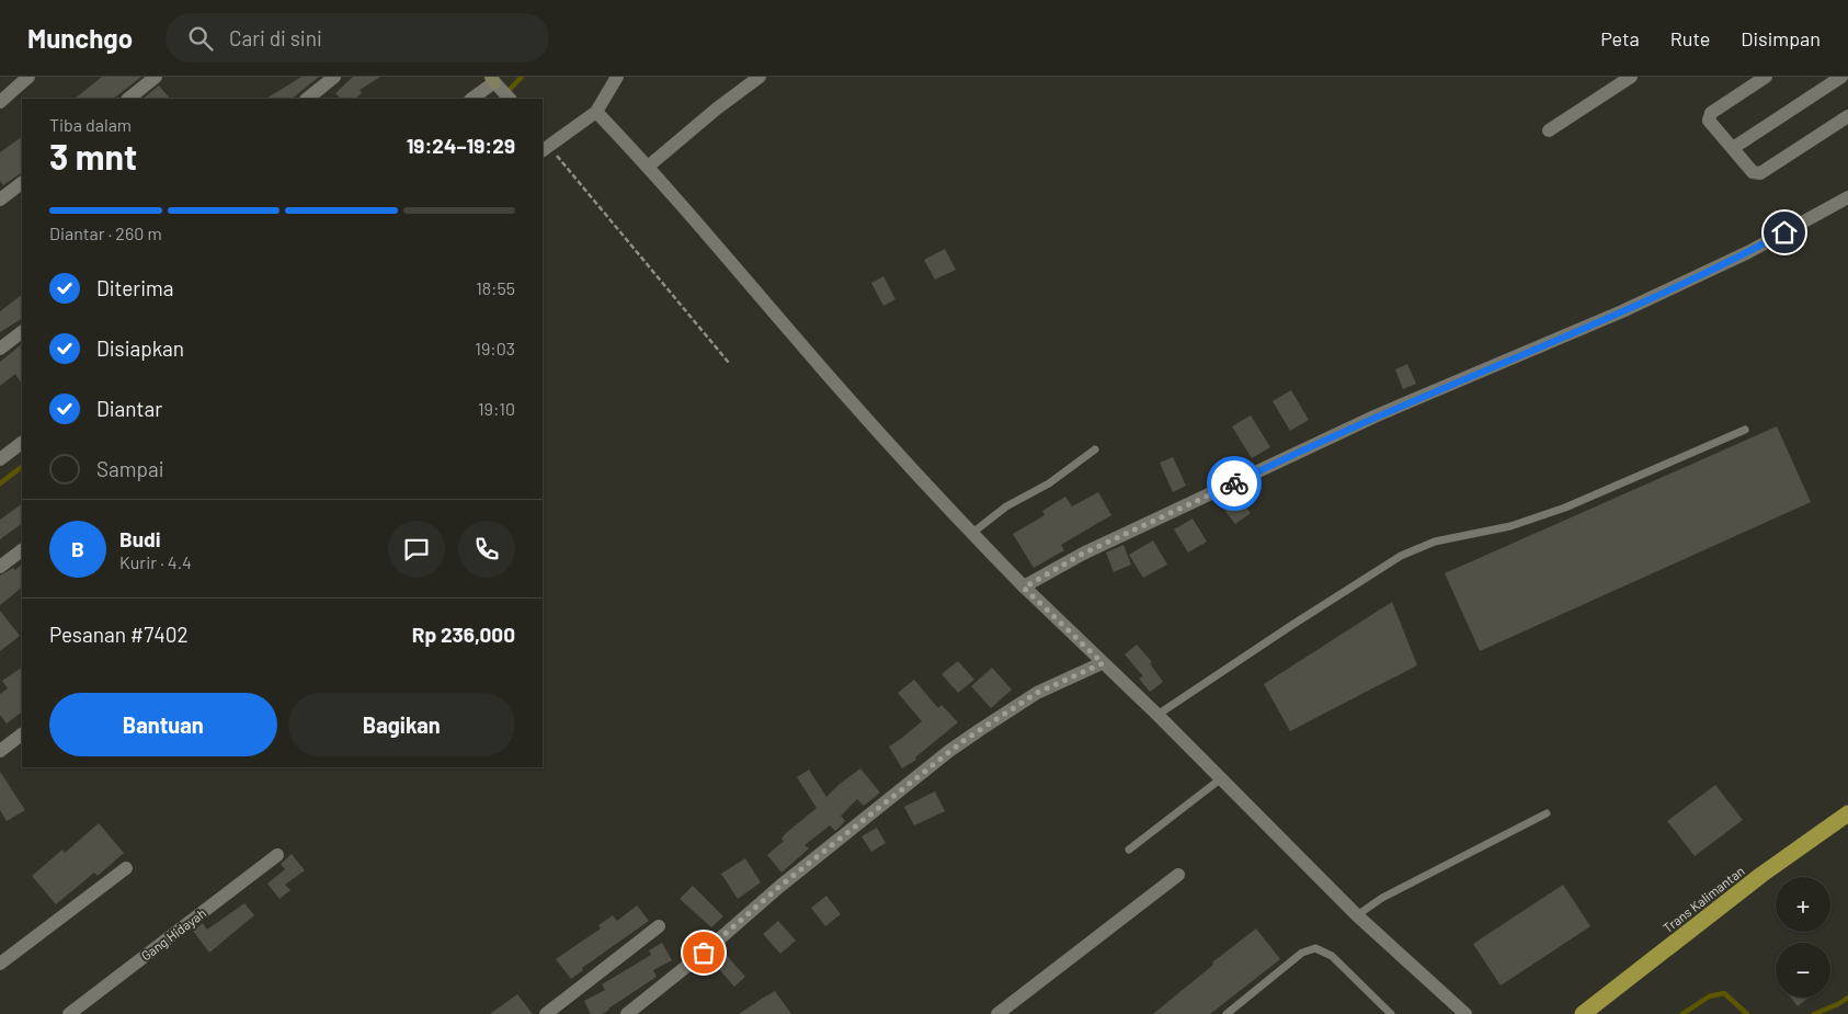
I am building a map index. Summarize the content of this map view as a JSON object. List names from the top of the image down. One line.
{"streets":{"highway":["Trans Kalimantan"],"street":["Gang Hidayah"]},"page":{"header":"Munchgo","search":"Cari di sini","nav":["Peta","Rute","Disimpan"],"heading":["3 mnt","Tiba dalam","19:24–19:29"],"panel":["Budi","Kurir · 4.4","Pesanan #7402","Rp 236,000"],"bar":"Diantar · 260 m","list":[["Diterima","18:55"],["Disiapkan","19:03"],["Diantar","19:10"],"Sampai"],"round":"B","buttons":["Bantuan","Bagikan"],"map_buttons":["+","−"]}}
